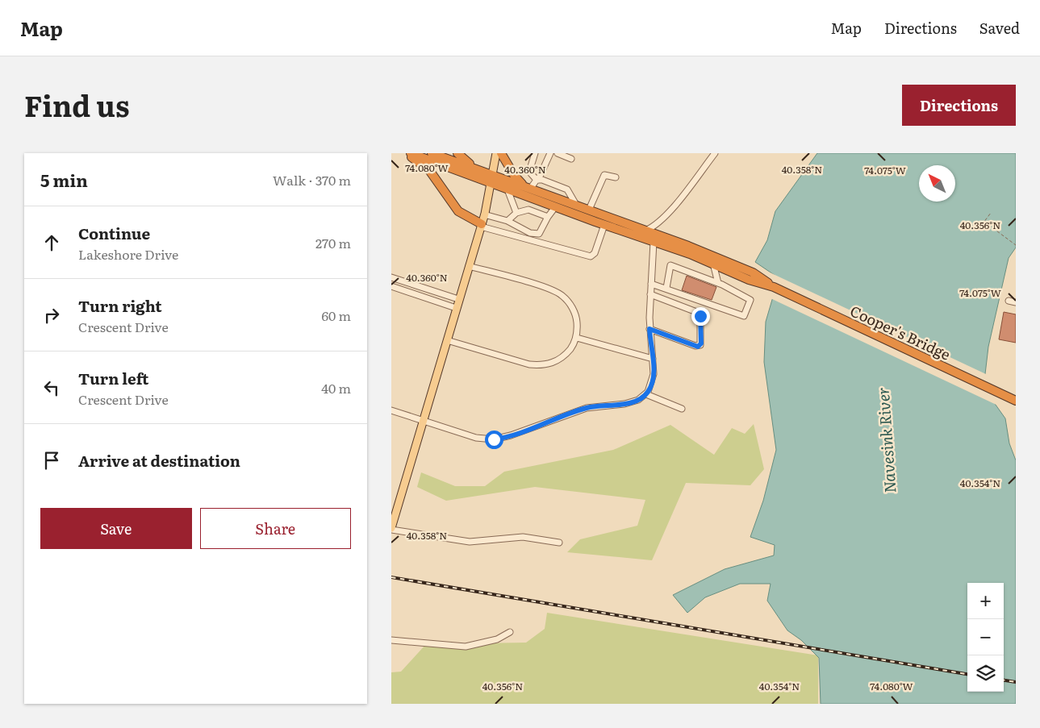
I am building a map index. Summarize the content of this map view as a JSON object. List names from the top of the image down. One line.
{"streets":{"highway":["Cooper's Bridge"]},"water":["Navesink River"],"north":"top left","page":{"header":"Map","nav":["Map","Directions","Saved"],"title":"Find us","buttons":["Directions",["Save","Share"]],"heading":["5 min","Walk · 370 m"],"list":[["Continue","Lakeshore Drive","270 m"],["Turn right","Crescent Drive","60 m"],["Turn left","Crescent Drive","40 m"],"Arrive at destination"],"map_buttons":["+","−"]},"coordinates":["74.080°W","40.360°N","40.358°N","74.075°W","40.356°N","40.354°N"]}
